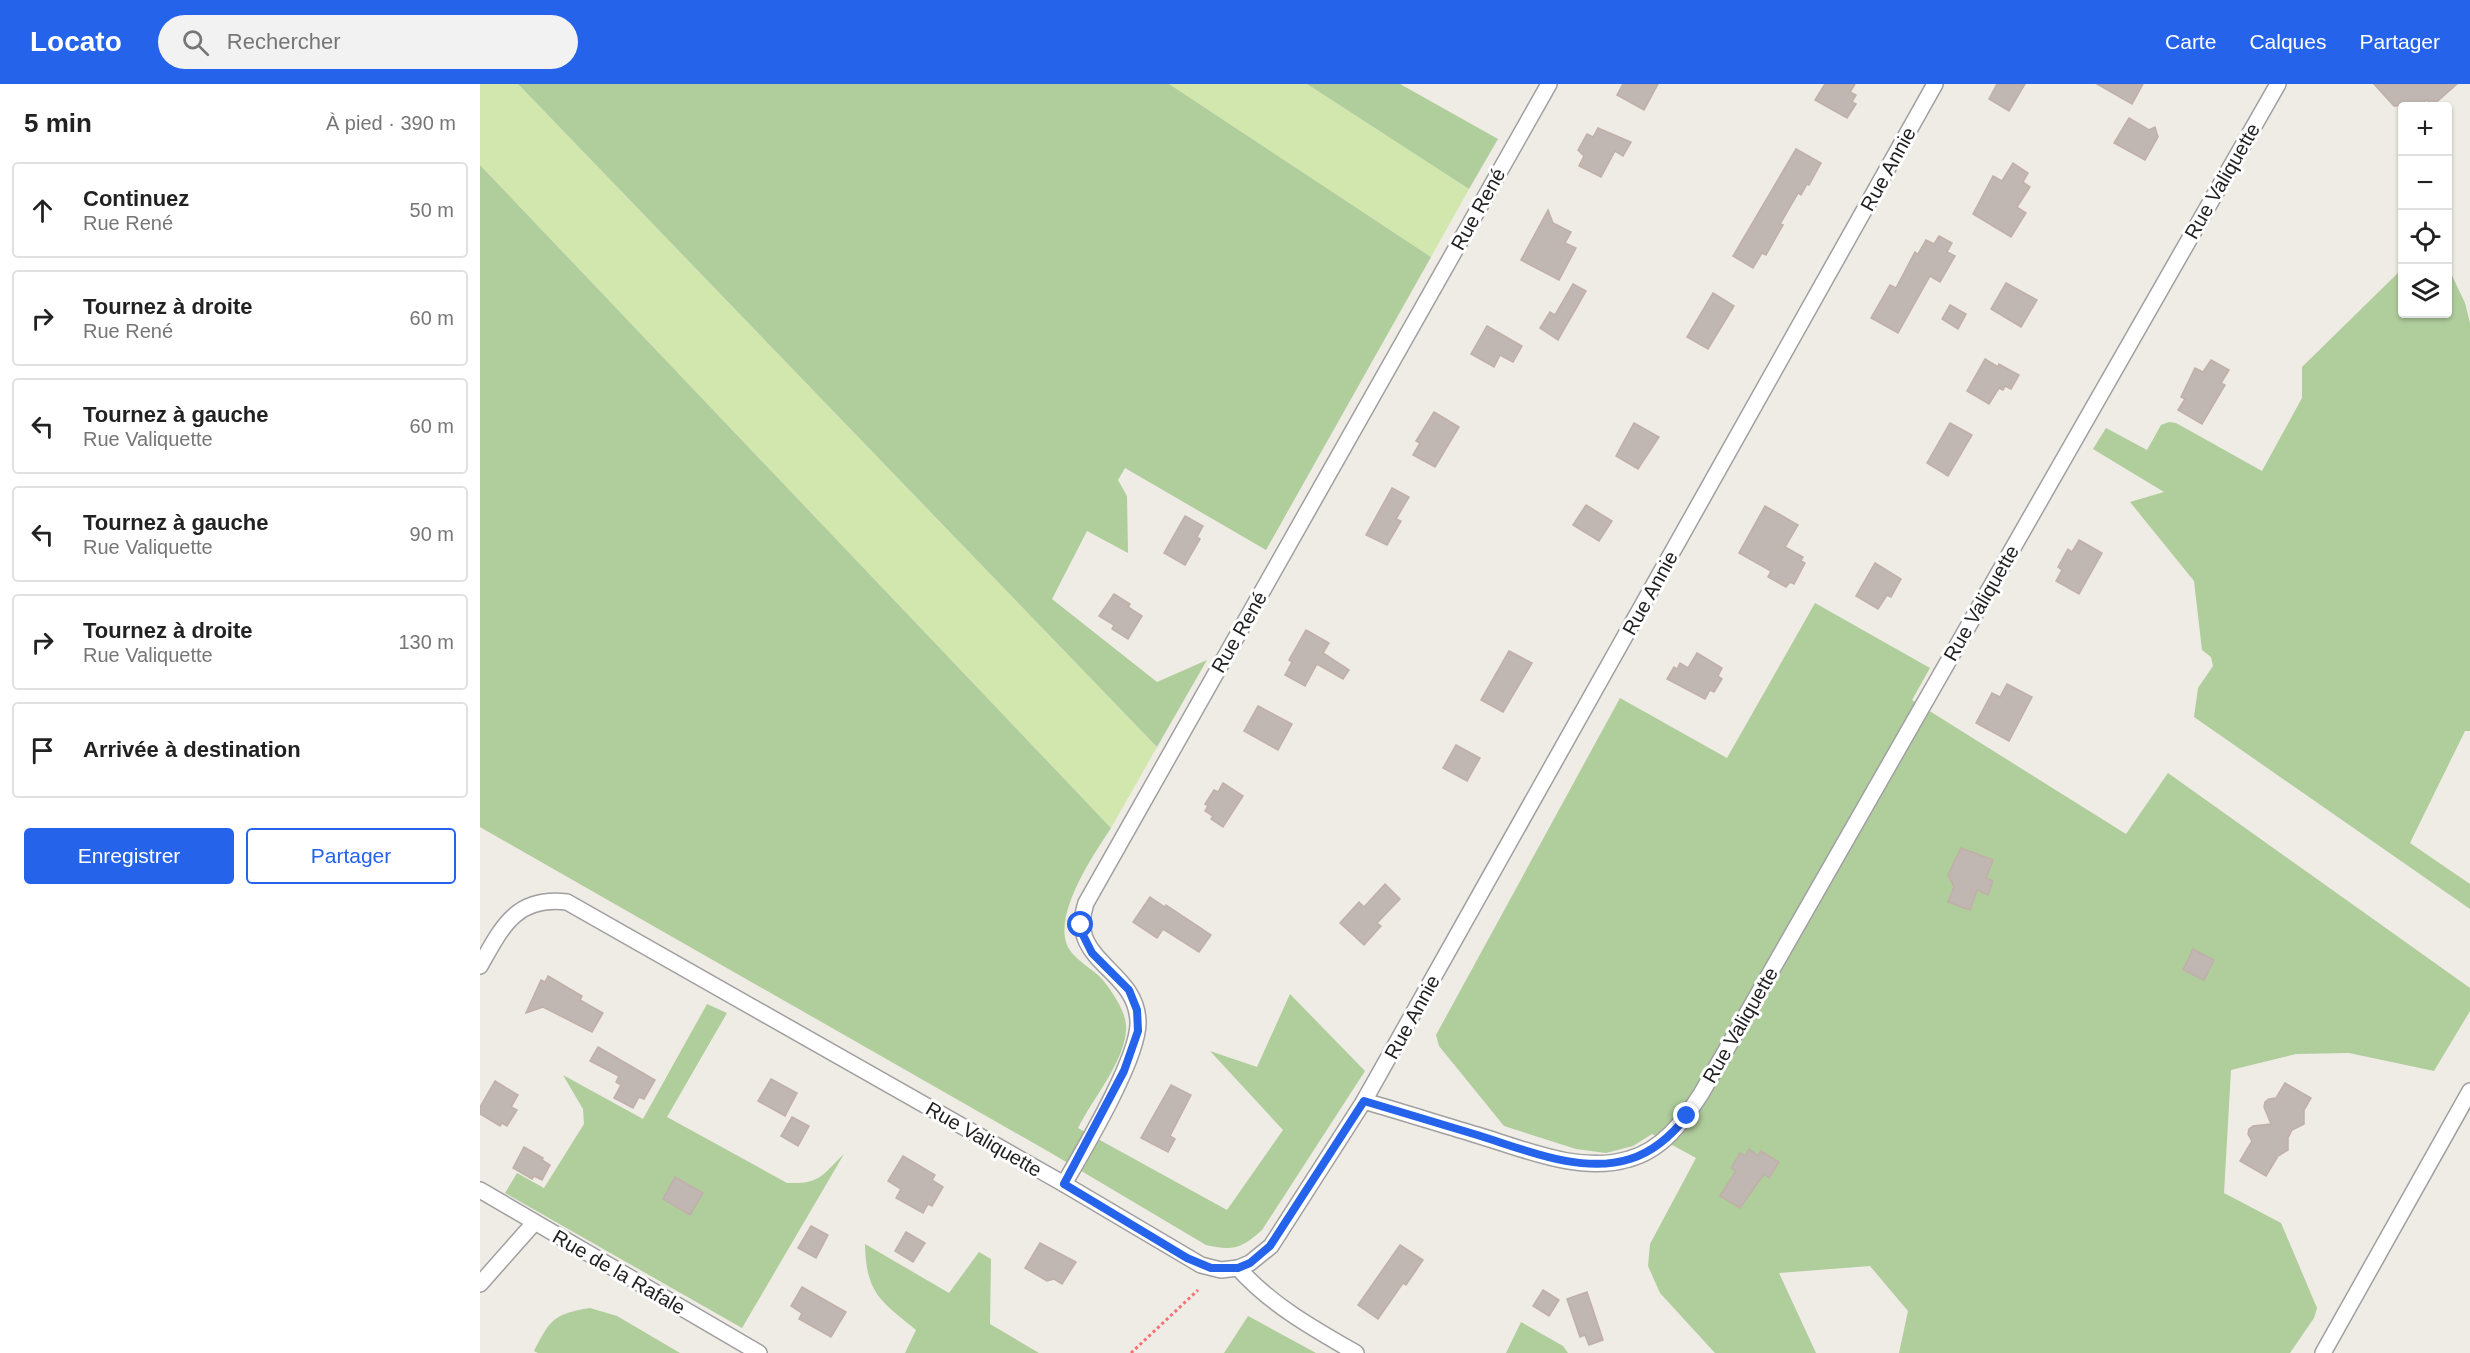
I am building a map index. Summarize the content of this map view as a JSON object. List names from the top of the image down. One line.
{"streets":{"street":["Rue Annie","Rue Valiquette","Rue René","Rue de la Rafale"]},"crossings":[["Rue Annie","Rue Valiquette"],["Rue Valiquette","Rue René"]],"page":{"header":"Locato","search":"Rechercher","nav":["Carte","Calques","Partager"],"heading":["5 min","À pied · 390 m"],"map_buttons":["+","−"],"list":[["Continuez","Rue René","50 m"],["Tournez à droite","Rue René","60 m"],["Tournez à gauche","Rue Valiquette","60 m"],["Tournez à gauche","Rue Valiquette","90 m"],["Tournez à droite","Rue Valiquette","130 m"],"Arrivée à destination"],"buttons":["Enregistrer","Partager"]}}
